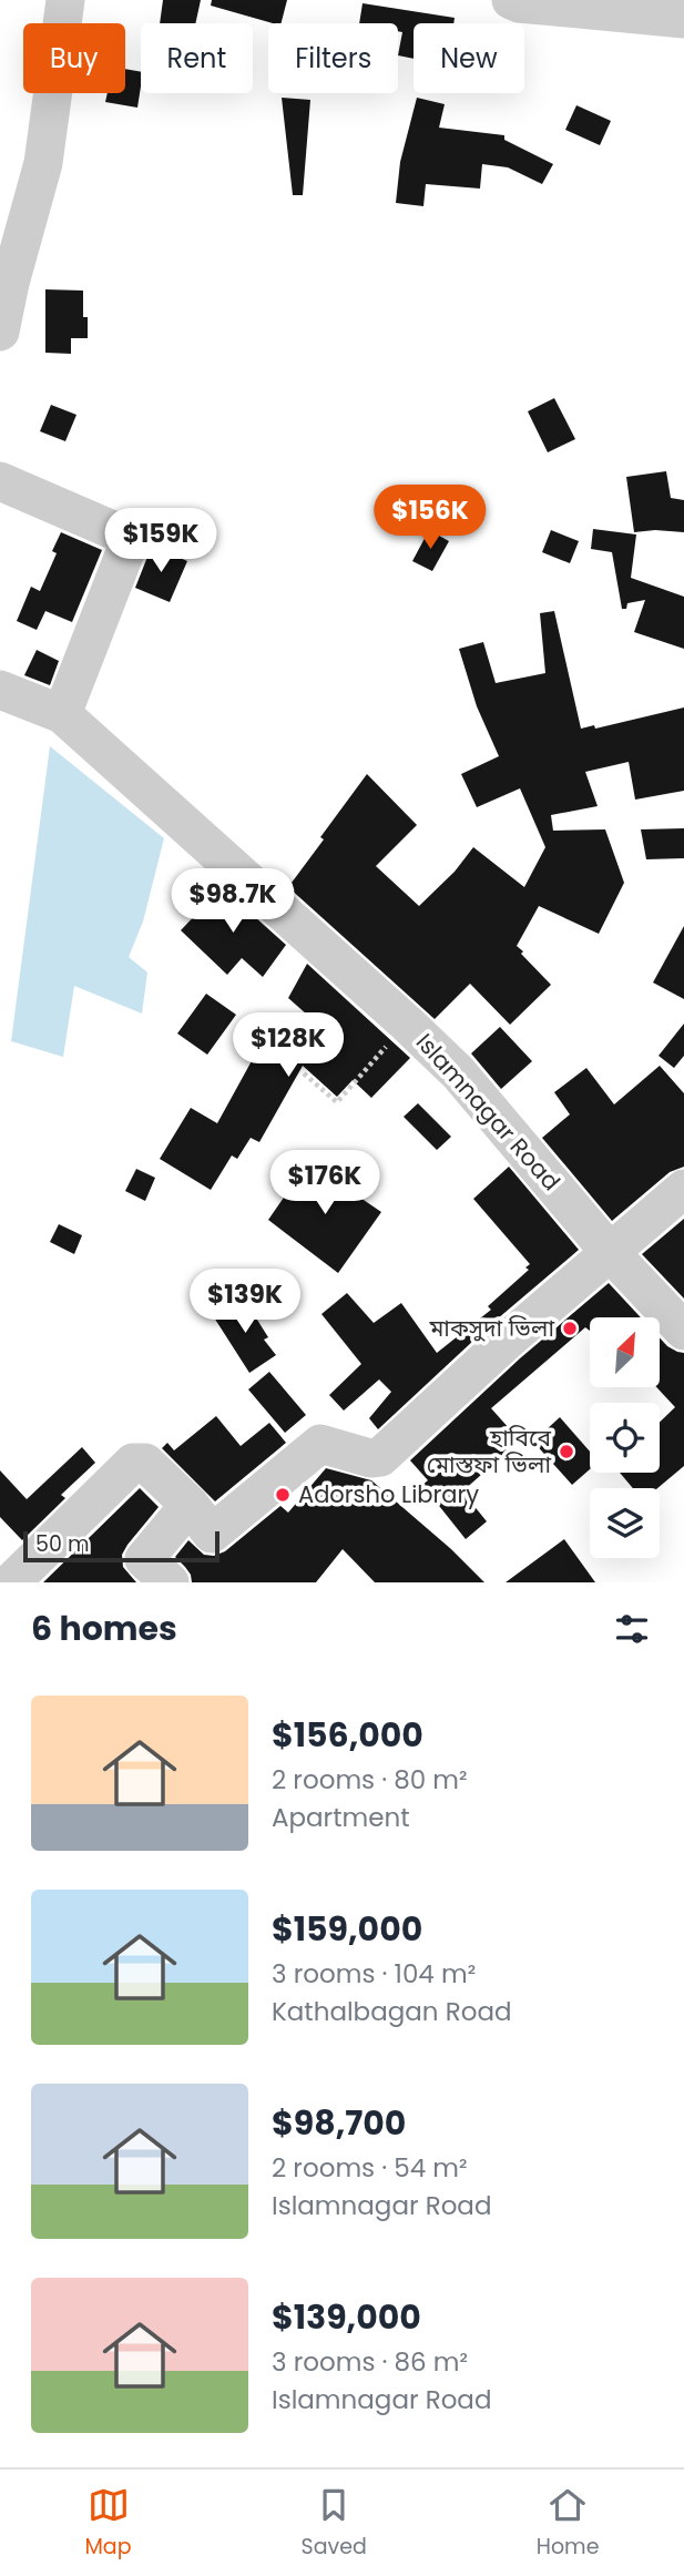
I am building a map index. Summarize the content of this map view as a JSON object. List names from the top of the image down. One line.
{"streets":{"street":["Islamnagar Road"]},"places":["মাকসুদা ভিলা","হাবিবে মোস্তফা ভিলা","Adorsho Library"],"scale_bar":"50 m","north":"top right","page":{"chip":["Buy","Rent","Filters","New"],"price":["$156K","$159K","$98.7K","$128K","$176K","$139K"],"scale":"50 m","heading":"6 homes","list":[{"name":"$156,000","note":"2 rooms · 80 m² · Apartment"},{"name":"$159,000","note":"3 rooms · 104 m² · Kathalbagan Road"},{"name":"$98,700","note":"2 rooms · 54 m² · Islamnagar Road"},{"name":"$139,000","note":"3 rooms · 86 m² · Islamnagar Road"}],"tabs":["Map","Saved","Home"]}}
